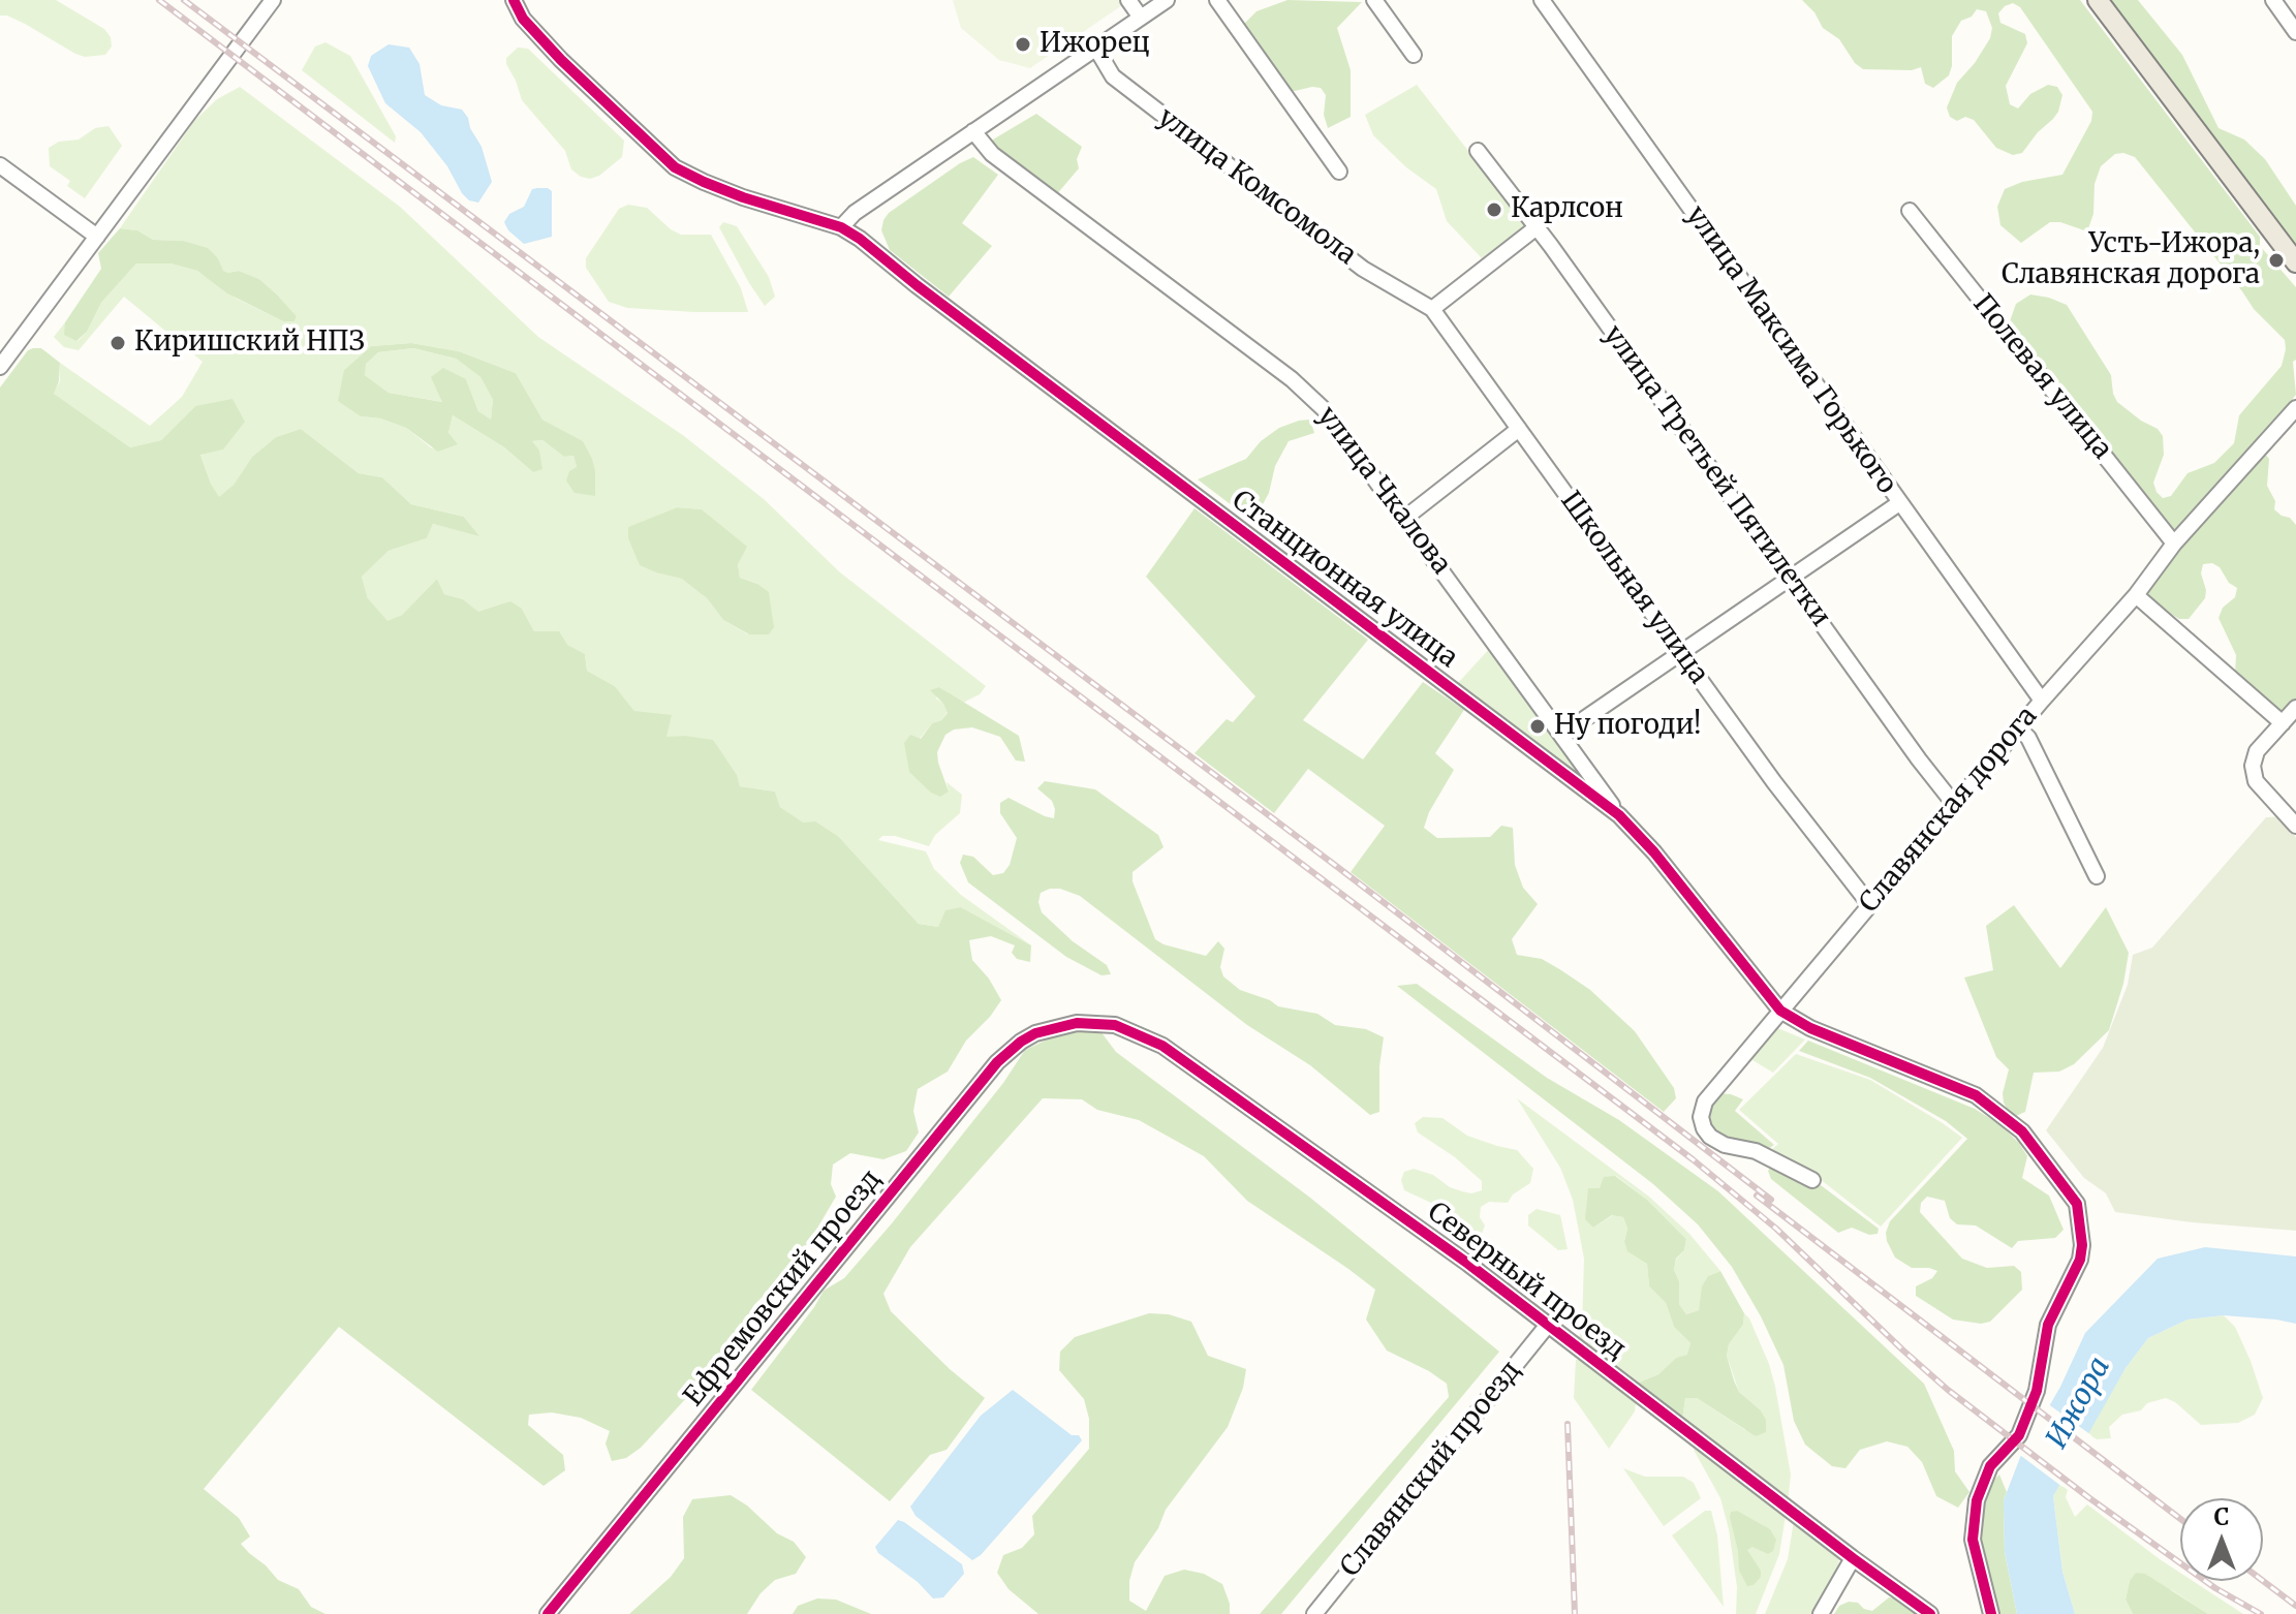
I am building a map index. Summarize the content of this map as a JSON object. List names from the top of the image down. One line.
{"streets":{"street":["улица Комсомола","улица Максима Горького","Полевая улица","улица Третьей Пятилетки","улица Чкалова","Станционная улица","Школьная улица","Славянская дорога","Северный проезд","Ефремовский проезд","Славянский проезд"]},"crossings":[["улица Комсомола","Школьная улица"],["улица Максима Горького","Славянская дорога"],["Полевая улица","Славянская дорога"],["улица Третьей Пятилетки","Славянская дорога"],["улица Чкалова","Станционная улица"],["Станционная улица","Славянская дорога"],["Школьная улица","Славянская дорога"],["Северный проезд","Ефремовский проезд"],["Северный проезд","Славянский проезд"]],"water":["Ижора"],"places":["Ижорец","Карлсон","Усть-Ижора, Славянская дорога","Киришский НПЗ","Ну погоди!"],"north":"top"}
